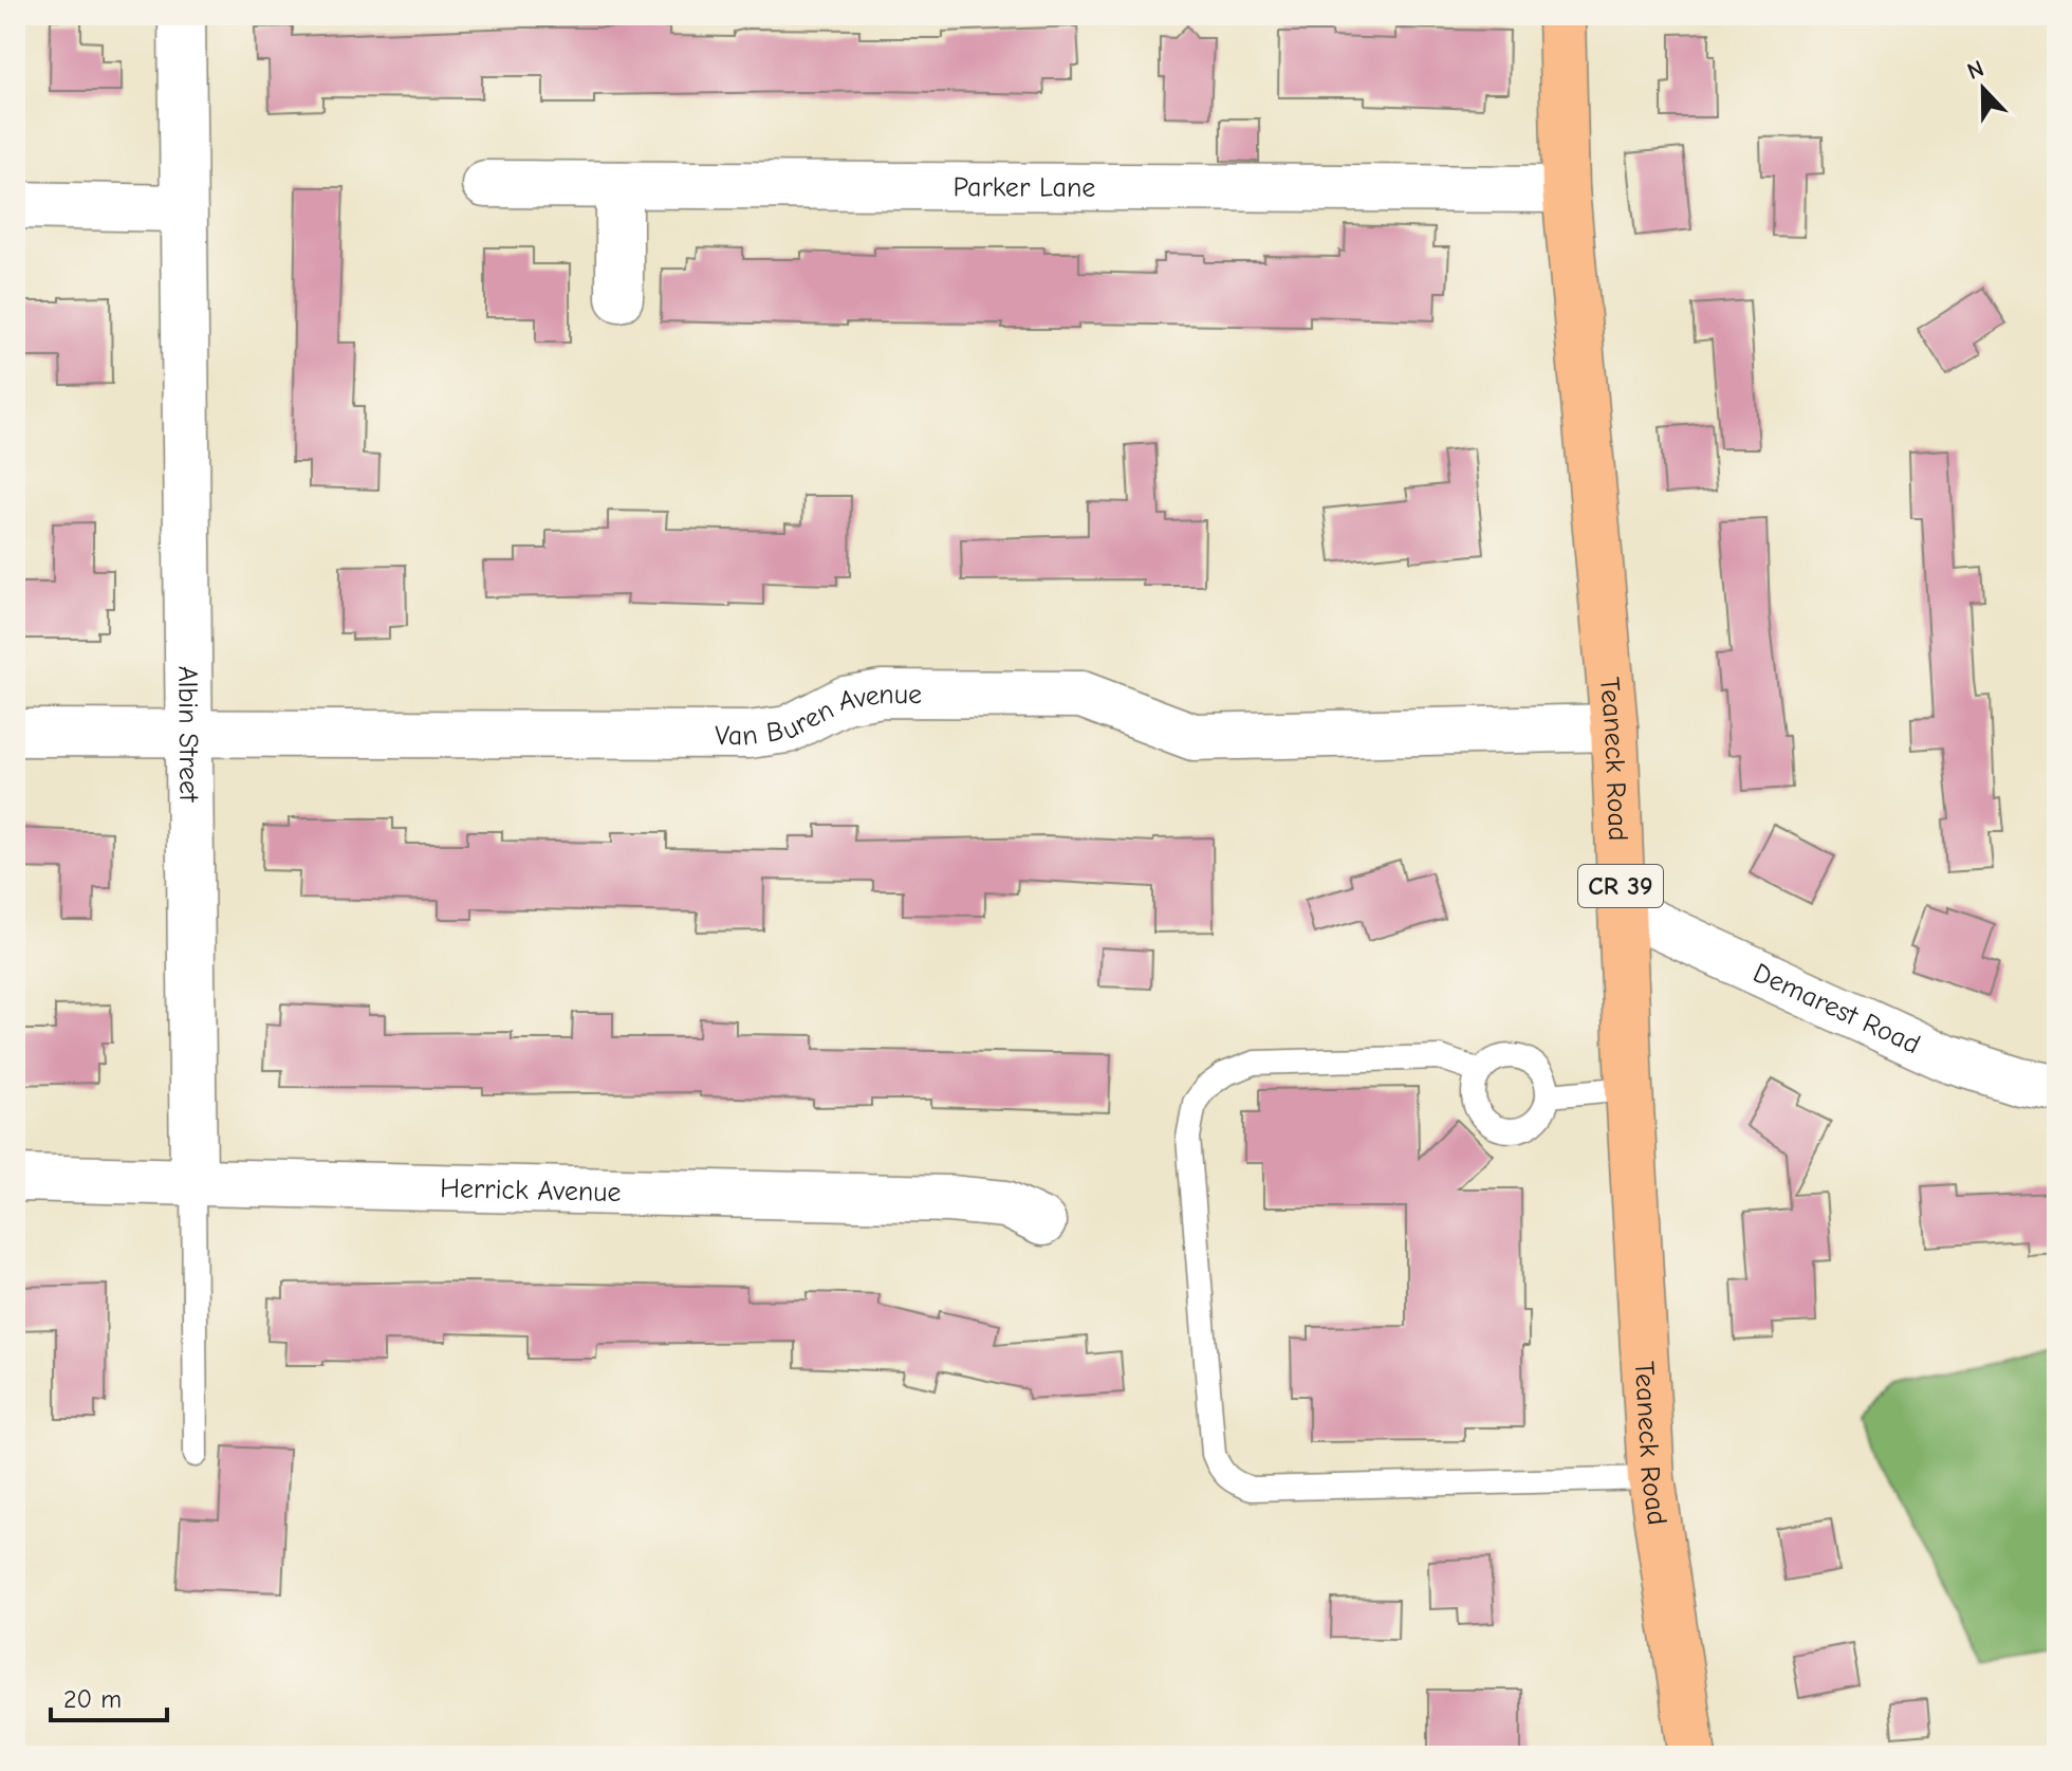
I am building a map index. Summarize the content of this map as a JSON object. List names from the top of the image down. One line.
{"streets":{"main road":["Teaneck Road","CR 39"],"street":["Parker Lane","Van Buren Avenue","Albin Street","Demarest Road","Herrick Avenue"]},"crossings":[["Parker Lane","Teaneck Road"],["Van Buren Avenue","Albin Street"],["Van Buren Avenue","Teaneck Road"],["Albin Street","Herrick Avenue"],["Teaneck Road","Demarest Road"]],"scale_bar":"20 m","north":"top"}
